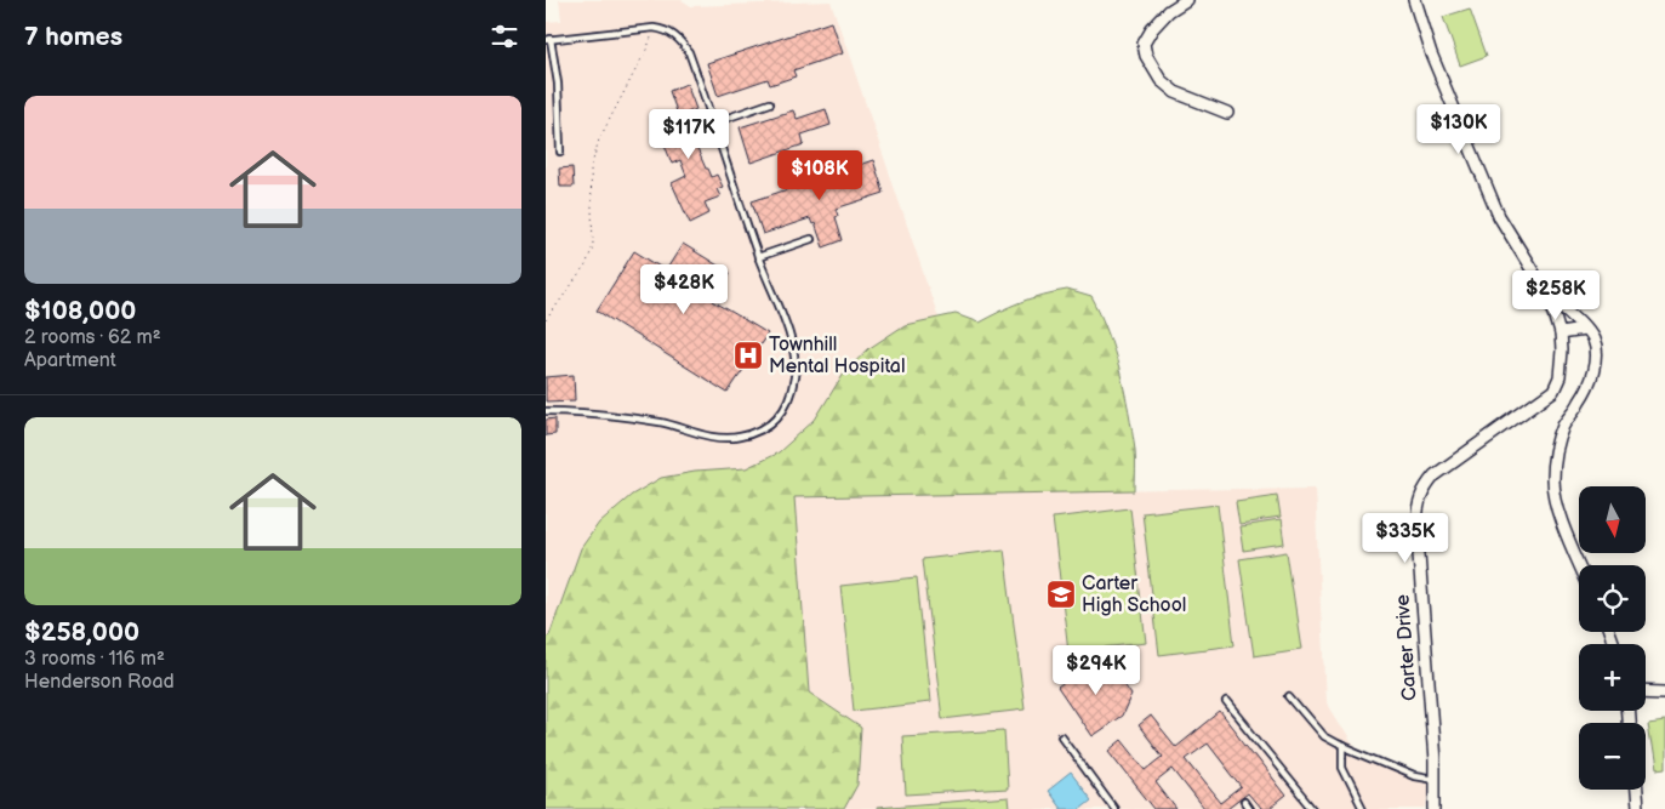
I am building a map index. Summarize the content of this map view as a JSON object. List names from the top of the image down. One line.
{"streets":{"street":["Carter Drive"]},"places":{"hospital":["Townhill Mental Hospital"],"school or university":["Carter High School"]},"north":"bottom","page":{"heading":"7 homes","list":[{"name":"$108,000","note":"2 rooms · 62 m² · Apartment"},{"name":"$258,000","note":"3 rooms · 116 m² · Henderson Road"}],"price":["$130K","$117K","$108K","$428K","$258K","$335K","$294K"],"map_buttons":["+","−"]}}
